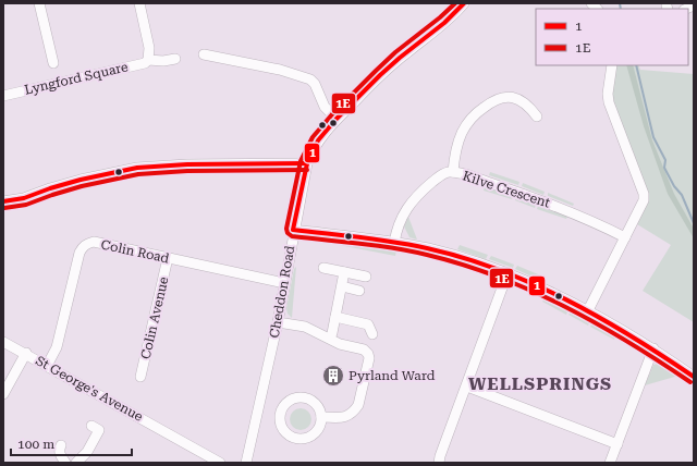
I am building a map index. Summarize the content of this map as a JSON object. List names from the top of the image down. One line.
{"streets":{"street":["Lyngford Square","Kilve Crescent","Colin Road","Cheddon Road","Colin Avenue","St George's Avenue"]},"crossings":[["Colin Road","Cheddon Road"],["Colin Road","Colin Avenue"],["Colin Road","St George's Avenue"]],"districts":["WELLSPRINGS"],"places":{"building":["Pyrland Ward"]},"lines":["transit line 1","transit line 1E"],"legend":["1","1E"],"scale_bar":"100 m"}
